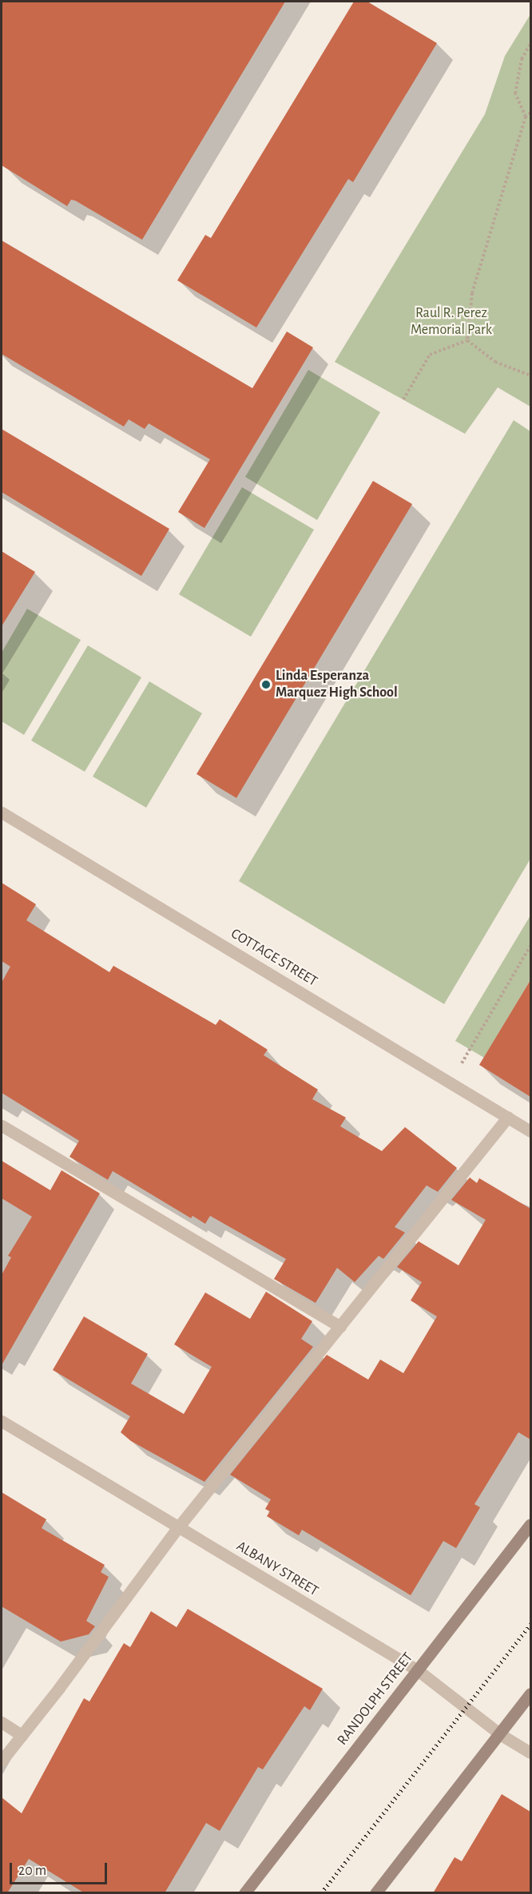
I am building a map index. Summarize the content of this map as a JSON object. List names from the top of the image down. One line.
{"streets":{"street":["COTTAGE STREET","ALBANY STREET","RANDOLPH STREET"]},"crossings":[["ALBANY STREET","RANDOLPH STREET"]],"parks":["Raul R. Perez Memorial Park"],"places":["Linda Esperanza Marquez High School"],"scale_bar":"20 m"}
